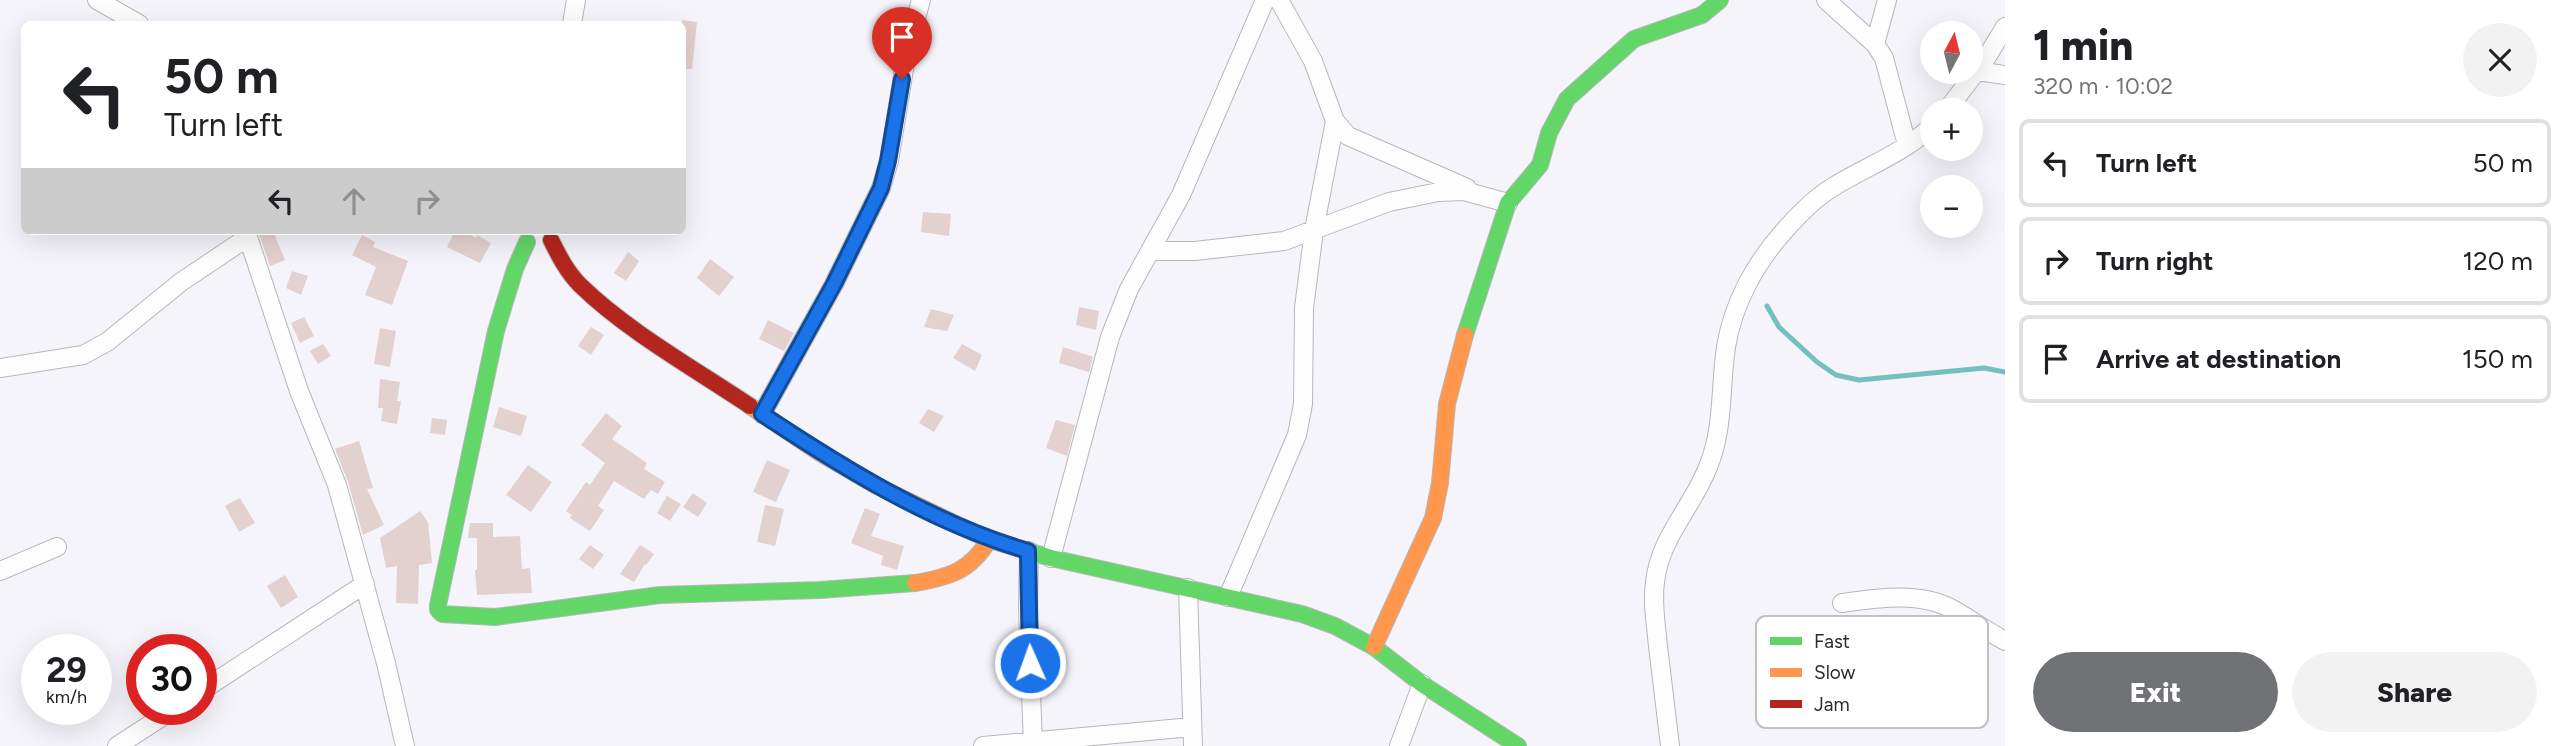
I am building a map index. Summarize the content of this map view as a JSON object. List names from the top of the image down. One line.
{"legend":["Fast","Slow","Jam"],"north":"top","page":{"heading":["1 min","320 m · 10:02"],"map_buttons":["+","−"],"turn":["50 m","Turn left"],"list":[{"name":"Turn left","value":"50 m"},{"name":"Turn right","value":"120 m"},{"name":"Arrive at destination","value":"150 m"}],"speed":"29 km/h","limit":"30","buttons":["Exit","Share"]}}
